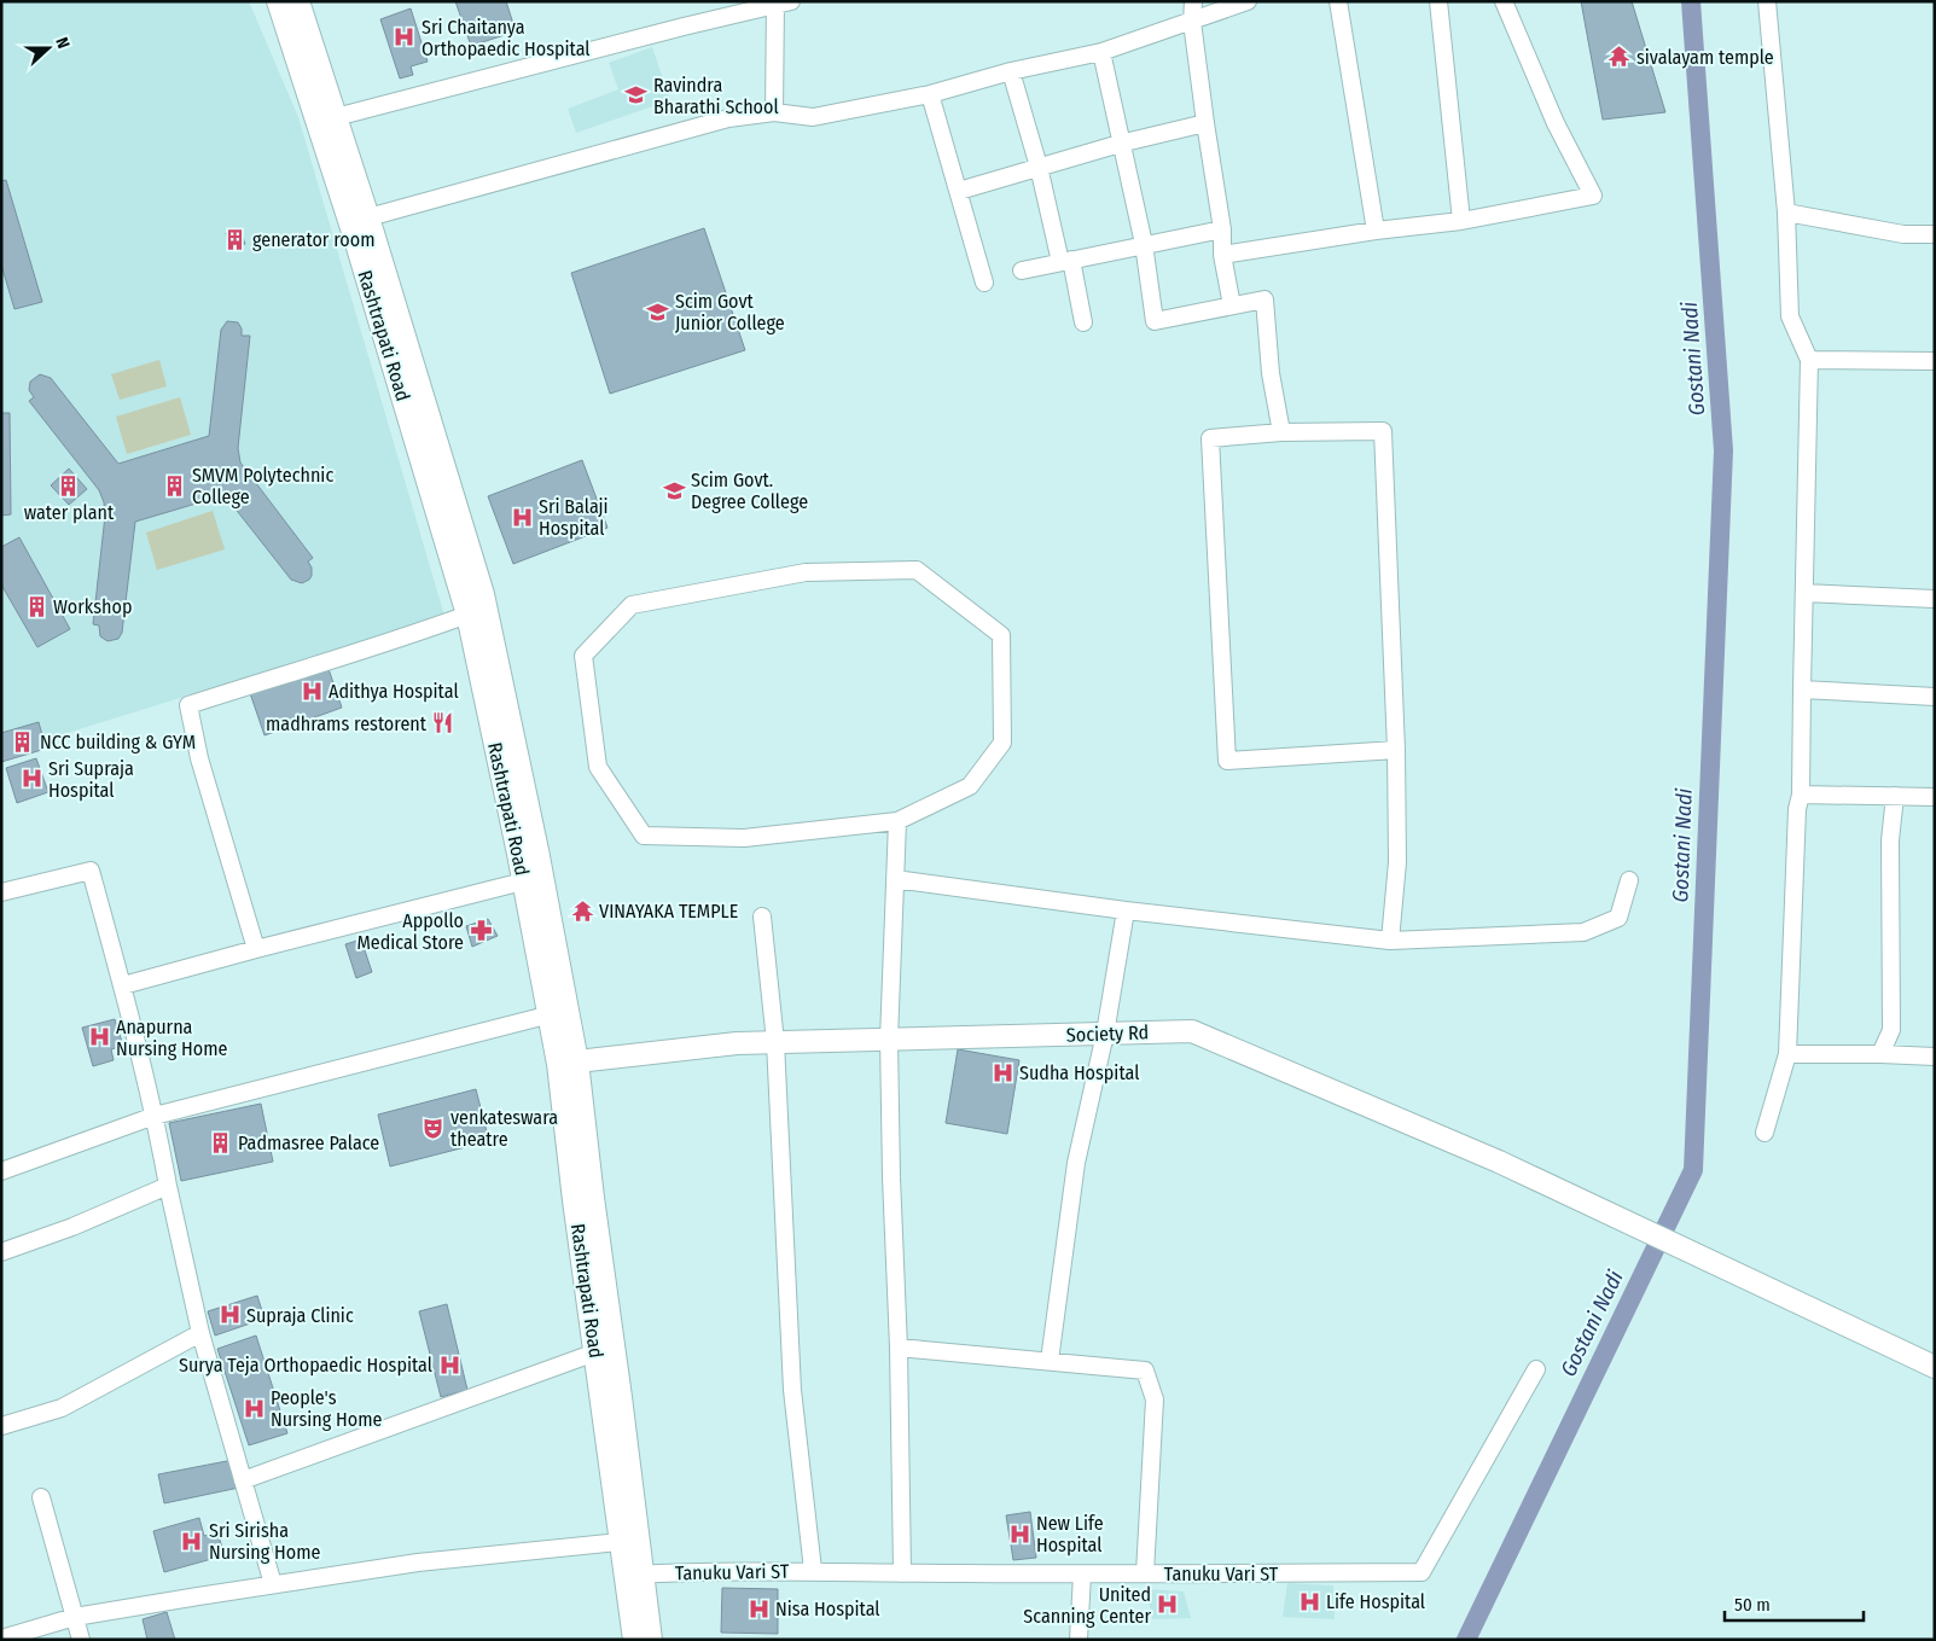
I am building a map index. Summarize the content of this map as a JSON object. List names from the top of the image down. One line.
{"streets":{"street":["Rashtrapati Road","Society Rd","Tanuku Vari ST"]},"crossings":[["Rashtrapati Road","Society Rd"],["Rashtrapati Road","Tanuku Vari ST"]],"water":["Gostani Nadi"],"places":{"hospital":["Sri Chaitanya Orthopaedic Hospital","Sri Balaji Hospital","Adithya Hospital","Sri Supraja Hospital","Anapurna Nursing Home","Sudha Hospital","Supraja Clinic","Surya Teja Orthopaedic Hospital","People's Nursing Home","New Life Hospital","Sri Sirisha Nursing Home","Life Hospital","United Scanning Center","Nisa Hospital"],"temple":["sivalayam temple","VINAYAKA TEMPLE"],"school or university":["Ravindra Bharathi School","Scim Govt Junior College","Scim Govt. Degree College"],"building":["generator room","SMVM Polytechnic College","water plant","Workshop","NCC building & GYM","Padmasree Palace"],"restaurant":["madhrams restorent"],"pharmacy":["Appollo Medical Store"],"theatre":["venkateswara theatre"]},"scale_bar":"50 m","north":"right"}
